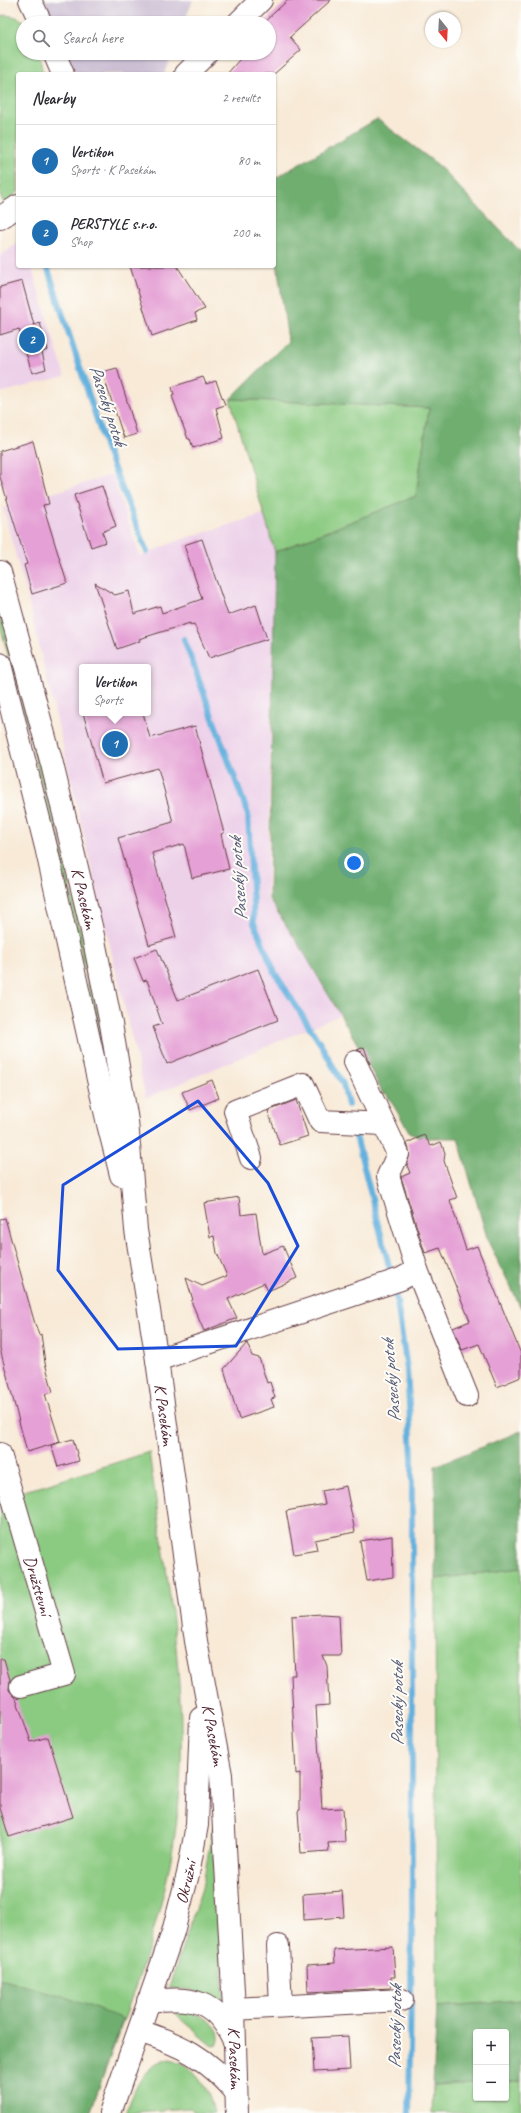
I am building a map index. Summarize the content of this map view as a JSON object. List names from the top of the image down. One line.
{"streets":{"street":["K Pasekám","Družstevní","Okružní"]},"crossings":[["K Pasekám","Okružní"]],"water":["Pasecký potok"],"north":"bottom","page":{"search":"Search here","heading":["Nearby","2 results"],"list":[{"mark":"1","name":"Vertikon","note":"Sports · K Pasekám","value":"80 m"},{"mark":"2","name":"PERSTYLE s.r.o.","note":"Shop","value":"200 m"}],"pins":["2","1"],"popup":["Vertikon","Sports"],"map_buttons":["+","−"]}}
